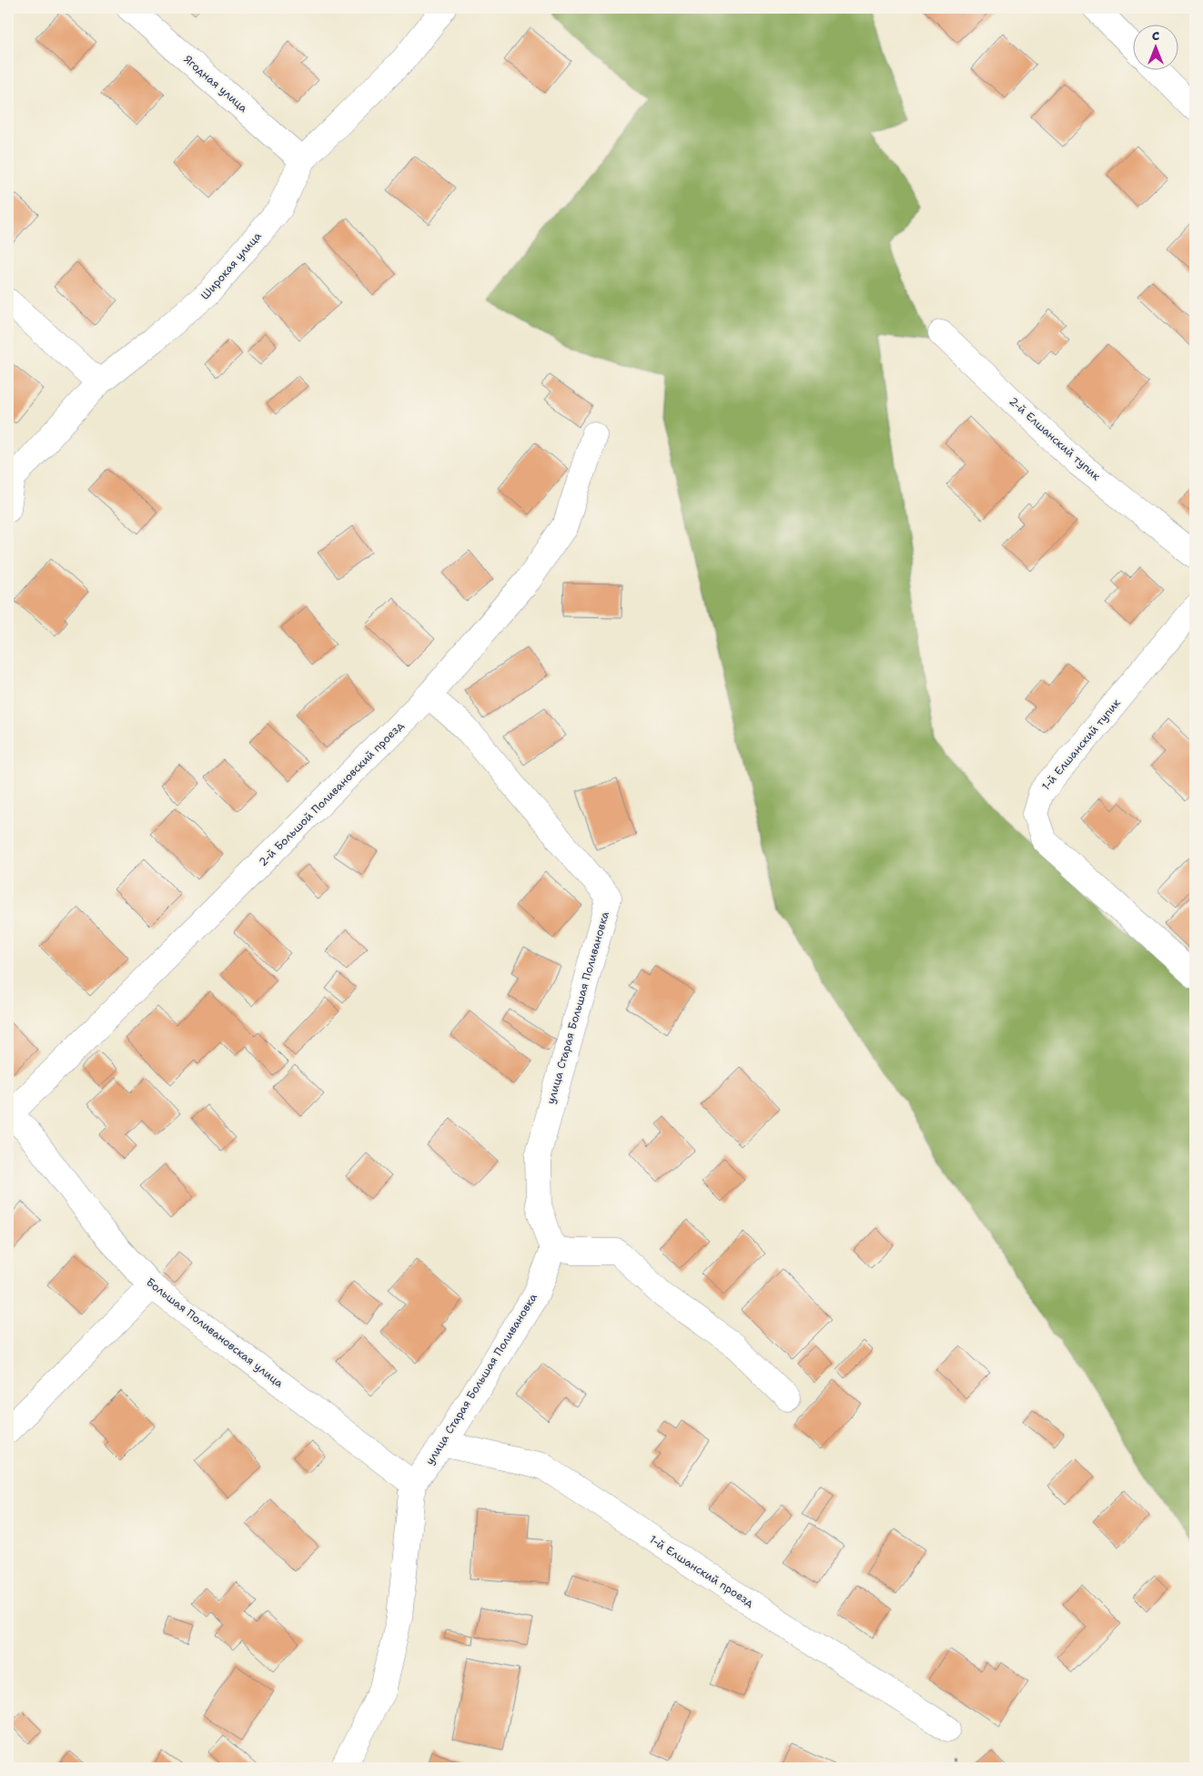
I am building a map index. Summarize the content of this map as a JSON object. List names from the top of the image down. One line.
{"streets":{"street":["Ягодная улица","Широкая улица","2-й Елшанский тупик","1-й Елшанский тупик","2-й Большой Поливановский проезд","улица Старая Большая Поливановка","Большая Поливановская улица","1-й Елшанский проезд"]},"crossings":[["Ягодная улица","Широкая улица"],["2-й Большой Поливановский проезд","улица Старая Большая Поливановка"],["2-й Большой Поливановский проезд","Большая Поливановская улица"],["улица Старая Большая Поливановка","Большая Поливановская улица"],["улица Старая Большая Поливановка","1-й Елшанский проезд"]],"north":"top"}
